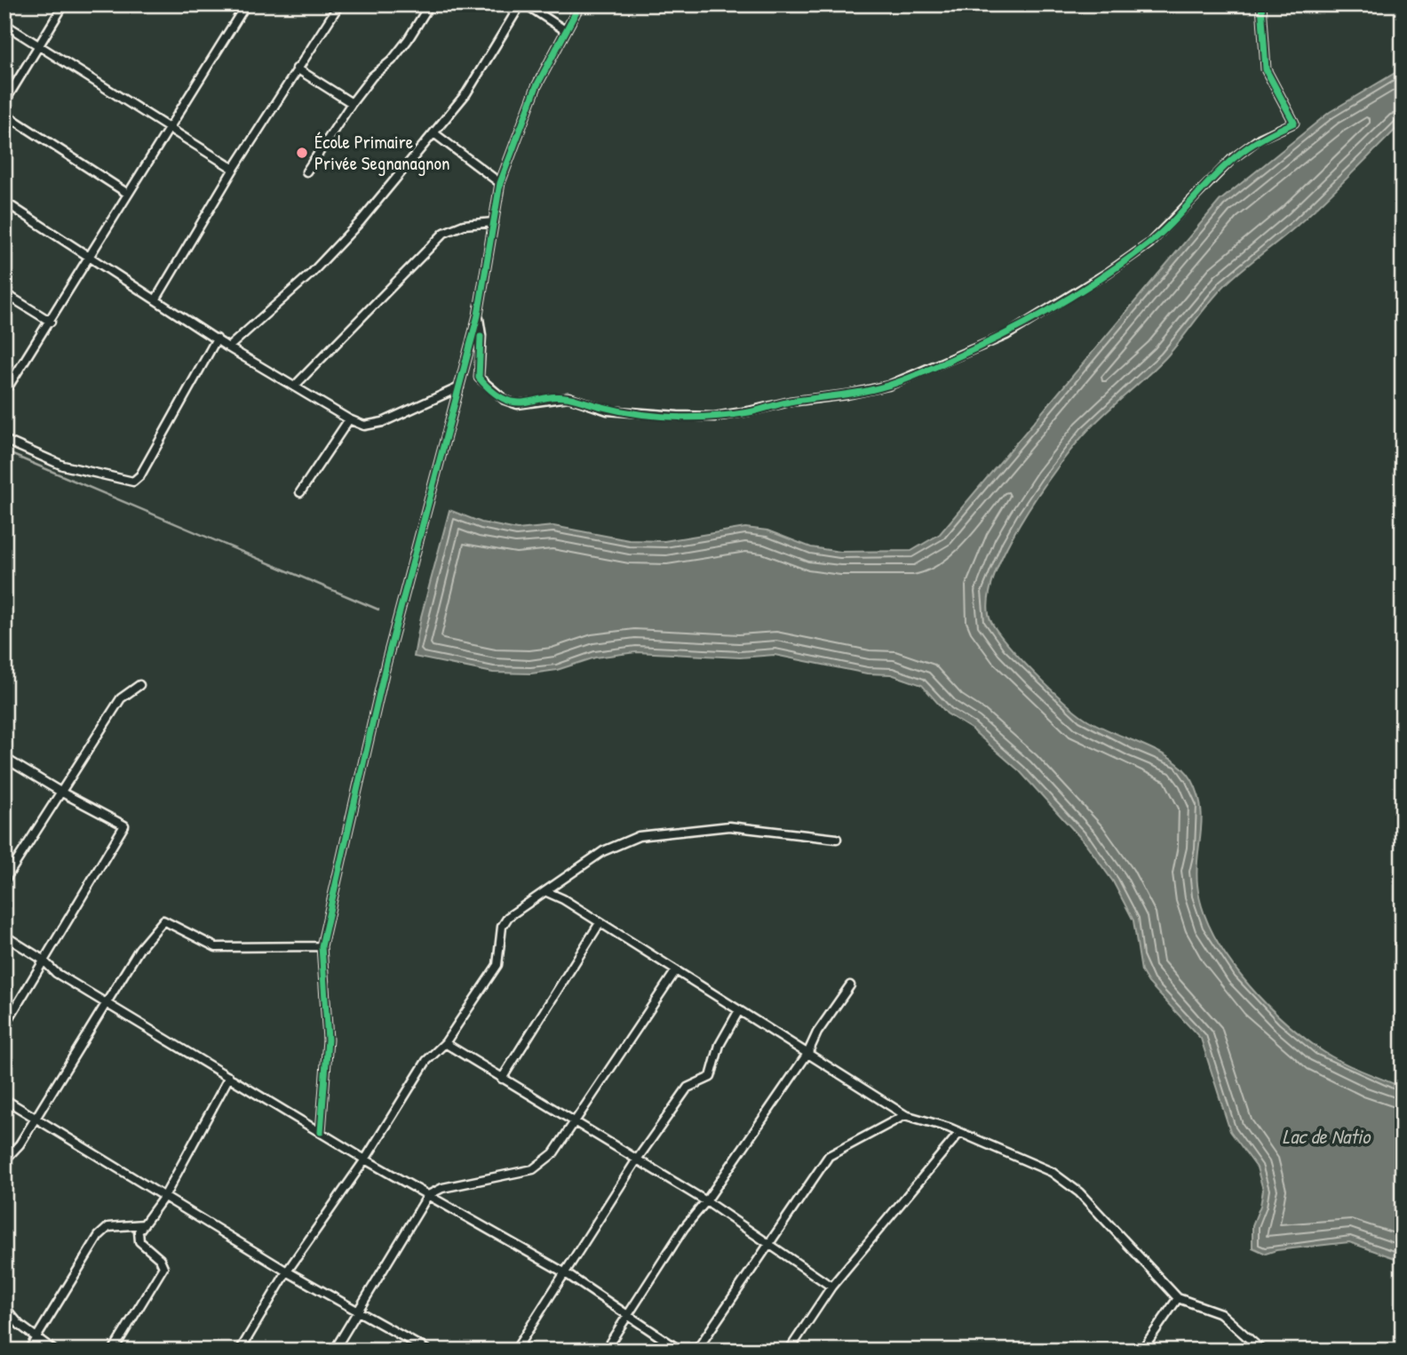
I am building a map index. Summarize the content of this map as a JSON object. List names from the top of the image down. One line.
{"water":["Lac de Natio"],"places":["École Primaire Privée Segnanagnon"]}
